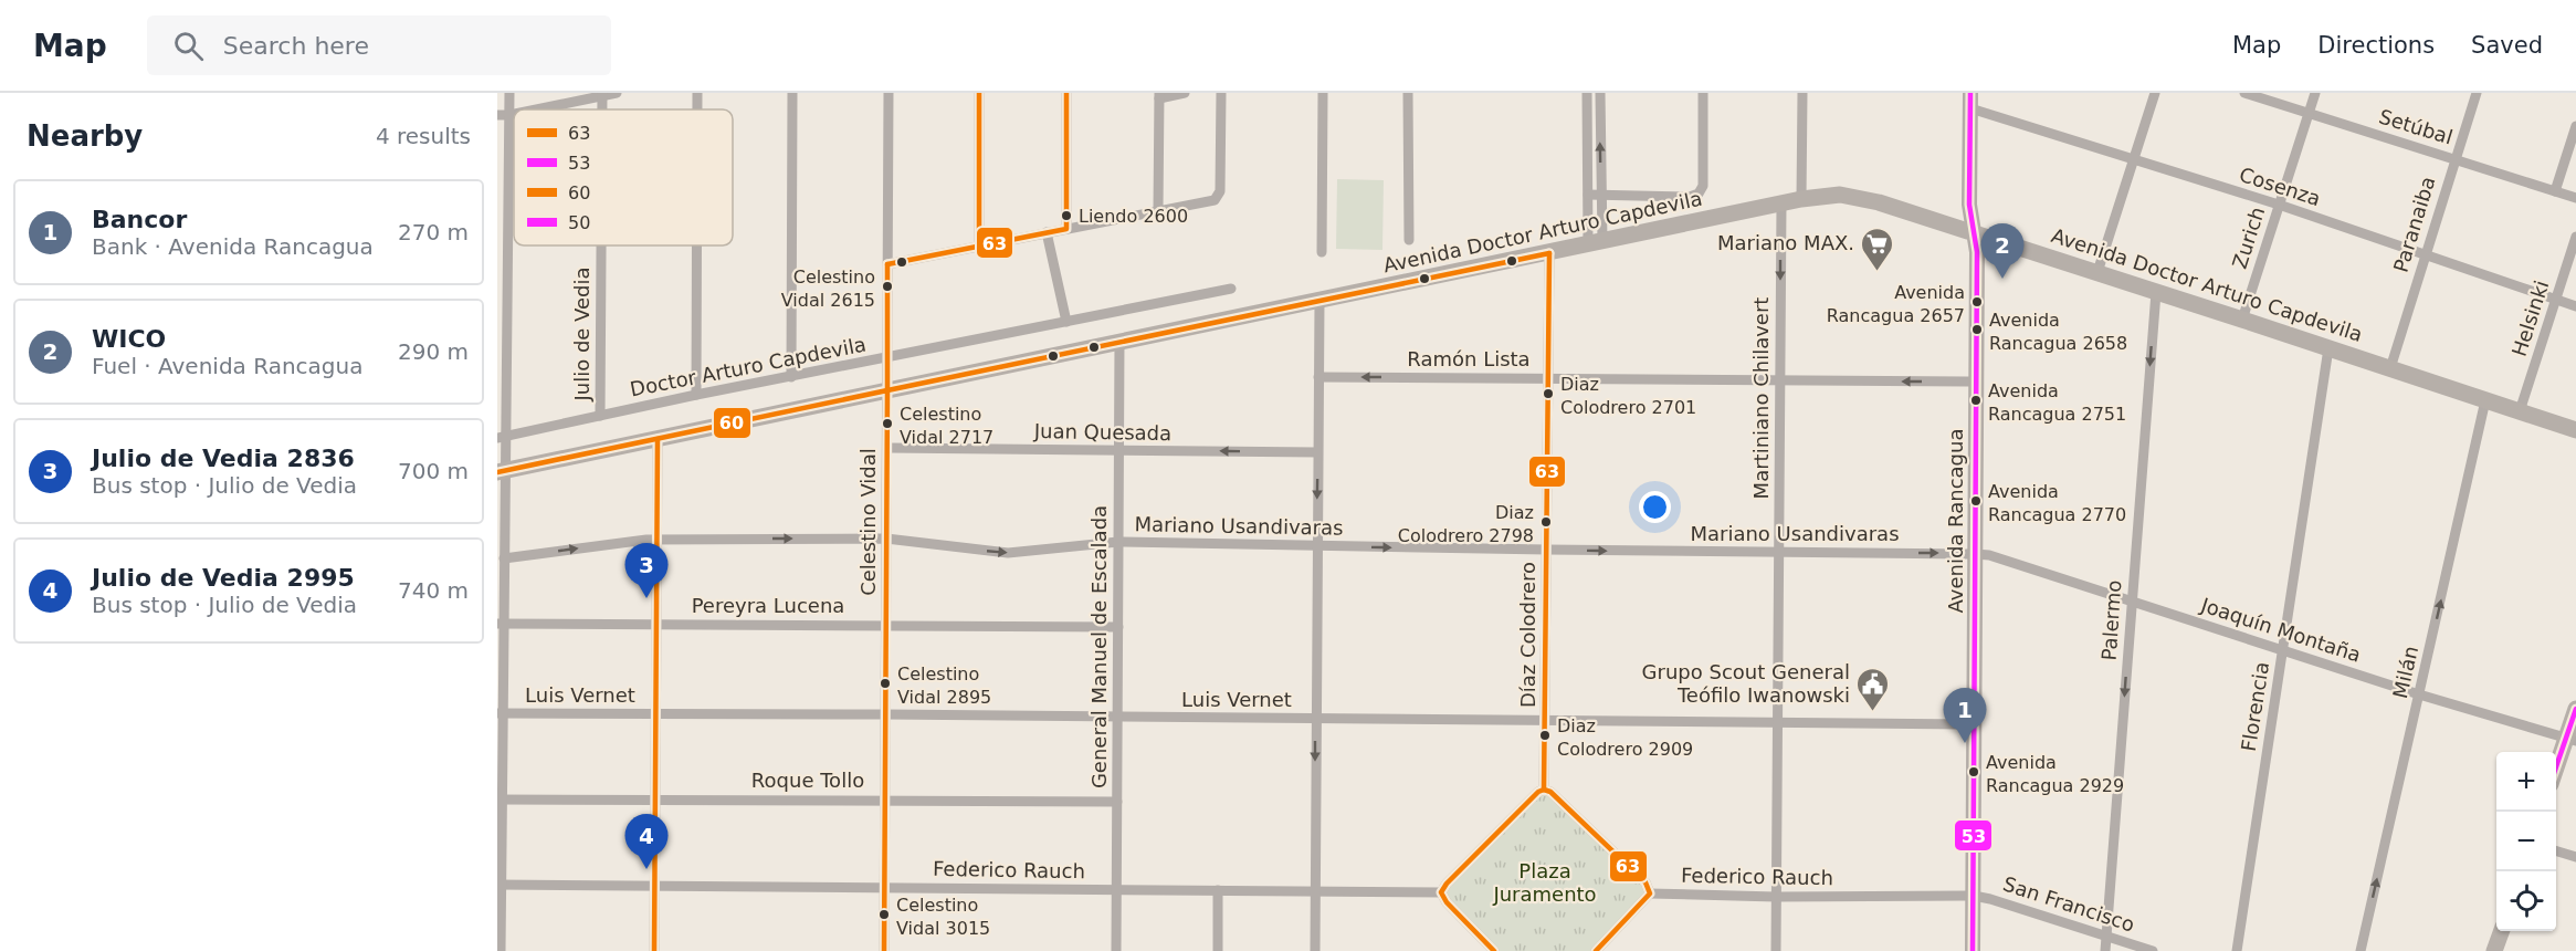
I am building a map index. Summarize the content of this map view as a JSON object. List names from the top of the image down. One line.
{"streets":{"main road":["Avenida Doctor Arturo Capdevila","Avenida Rancagua"],"street":["Setúbal","Cosenza","Paranaiba","Zurich","Helsinki","Julio de Vedia","Ramón Lista","Doctor Arturo Capdevila","Martiniano Chilavert","Juan Quesada","Celestino Vidal","Mariano Usandivaras","Pereyra Lucena","Palermo","Joaquín Montaña","Díaz Colodrero","General Manuel de Escalada","Milán","Luis Vernet","Florencia","Roque Tollo","Federico Rauch","San Francisco"]},"crossings":[["Setúbal","Paranaiba"],["Setúbal","Zurich"],["Cosenza","Paranaiba"],["Cosenza","Zurich"],["Cosenza","Helsinki"],["Cosenza","Avenida Rancagua"],["Paranaiba","Avenida Doctor Arturo Capdevila"],["Avenida Doctor Arturo Capdevila","Zurich"],["Avenida Doctor Arturo Capdevila","Helsinki"],["Avenida Doctor Arturo Capdevila","Martiniano Chilavert"],["Avenida Doctor Arturo Capdevila","Avenida Rancagua"],["Avenida Doctor Arturo Capdevila","Celestino Vidal"],["Avenida Doctor Arturo Capdevila","Palermo"],["Avenida Doctor Arturo Capdevila","Díaz Colodrero"],["Avenida Doctor Arturo Capdevila","General Manuel de Escalada"],["Avenida Doctor Arturo Capdevila","Milán"],["Avenida Doctor Arturo Capdevila","Florencia"],["Julio de Vedia","Doctor Arturo Capdevila"],["Ramón Lista","Martiniano Chilavert"],["Ramón Lista","Avenida Rancagua"],["Ramón Lista","Díaz Colodrero"],["Doctor Arturo Capdevila","Celestino Vidal"],["Martiniano Chilavert","Mariano Usandivaras"],["Martiniano Chilavert","Luis Vernet"],["Martiniano Chilavert","Federico Rauch"],["Juan Quesada","Celestino Vidal"],["Juan Quesada","General Manuel de Escalada"],["Avenida Rancagua","Mariano Usandivaras"],["Avenida Rancagua","Joaquín Montaña"],["Avenida Rancagua","Luis Vernet"],["Avenida Rancagua","Federico Rauch"],["Avenida Rancagua","San Francisco"],["Celestino Vidal","Mariano Usandivaras"],["Celestino Vidal","Pereyra Lucena"],["Celestino Vidal","Luis Vernet"],["Celestino Vidal","Roque Tollo"],["Celestino Vidal","Federico Rauch"],["Mariano Usandivaras","Joaquín Montaña"],["Mariano Usandivaras","Díaz Colodrero"],["Mariano Usandivaras","General Manuel de Escalada"],["Pereyra Lucena","General Manuel de Escalada"],["Palermo","Joaquín Montaña"],["Palermo","San Francisco"],["Joaquín Montaña","Milán"],["Joaquín Montaña","Florencia"],["Díaz Colodrero","Luis Vernet"],["General Manuel de Escalada","Luis Vernet"],["General Manuel de Escalada","Roque Tollo"],["General Manuel de Escalada","Federico Rauch"],["Federico Rauch","San Francisco"]],"one_way":["Ramón Lista","Juan Quesada","Mariano Usandivaras","Palermo","Milán"],"parks":["Plaza Juramento"],"places":{"other":["Liendo 2600","Celestino Vidal 2615","Avenida Rancagua 2657","Avenida Rancagua 2658","Diaz Colodrero 2701","Avenida Rancagua 2751","Celestino Vidal 2717","Avenida Rancagua 2770","Diaz Colodrero 2798","Celestino Vidal 2895","Diaz Colodrero 2909","Avenida Rancagua 2929","Celestino Vidal 3015"],"supermarket":["Mariano MAX."],"public building":["Grupo Scout General Teófilo Iwanowski"]},"lines":["transit line 63","transit line 53","transit line 60","transit line 50"],"legend":["63","53","60","50"],"page":{"header":"Map","search":"Search here","nav":["Map","Directions","Saved"],"heading":["Nearby","4 results"],"list":[{"mark":"1","name":"Bancor","note":"Bank · Avenida Rancagua","value":"270 m"},{"mark":"2","name":"WICO","note":"Fuel · Avenida Rancagua","value":"290 m"},{"mark":"3","name":"Julio de Vedia 2836","note":"Bus stop · Julio de Vedia","value":"700 m"},{"mark":"4","name":"Julio de Vedia 2995","note":"Bus stop · Julio de Vedia","value":"740 m"}],"pins":["2","3","1","4"],"map_buttons":["+","−"]}}
